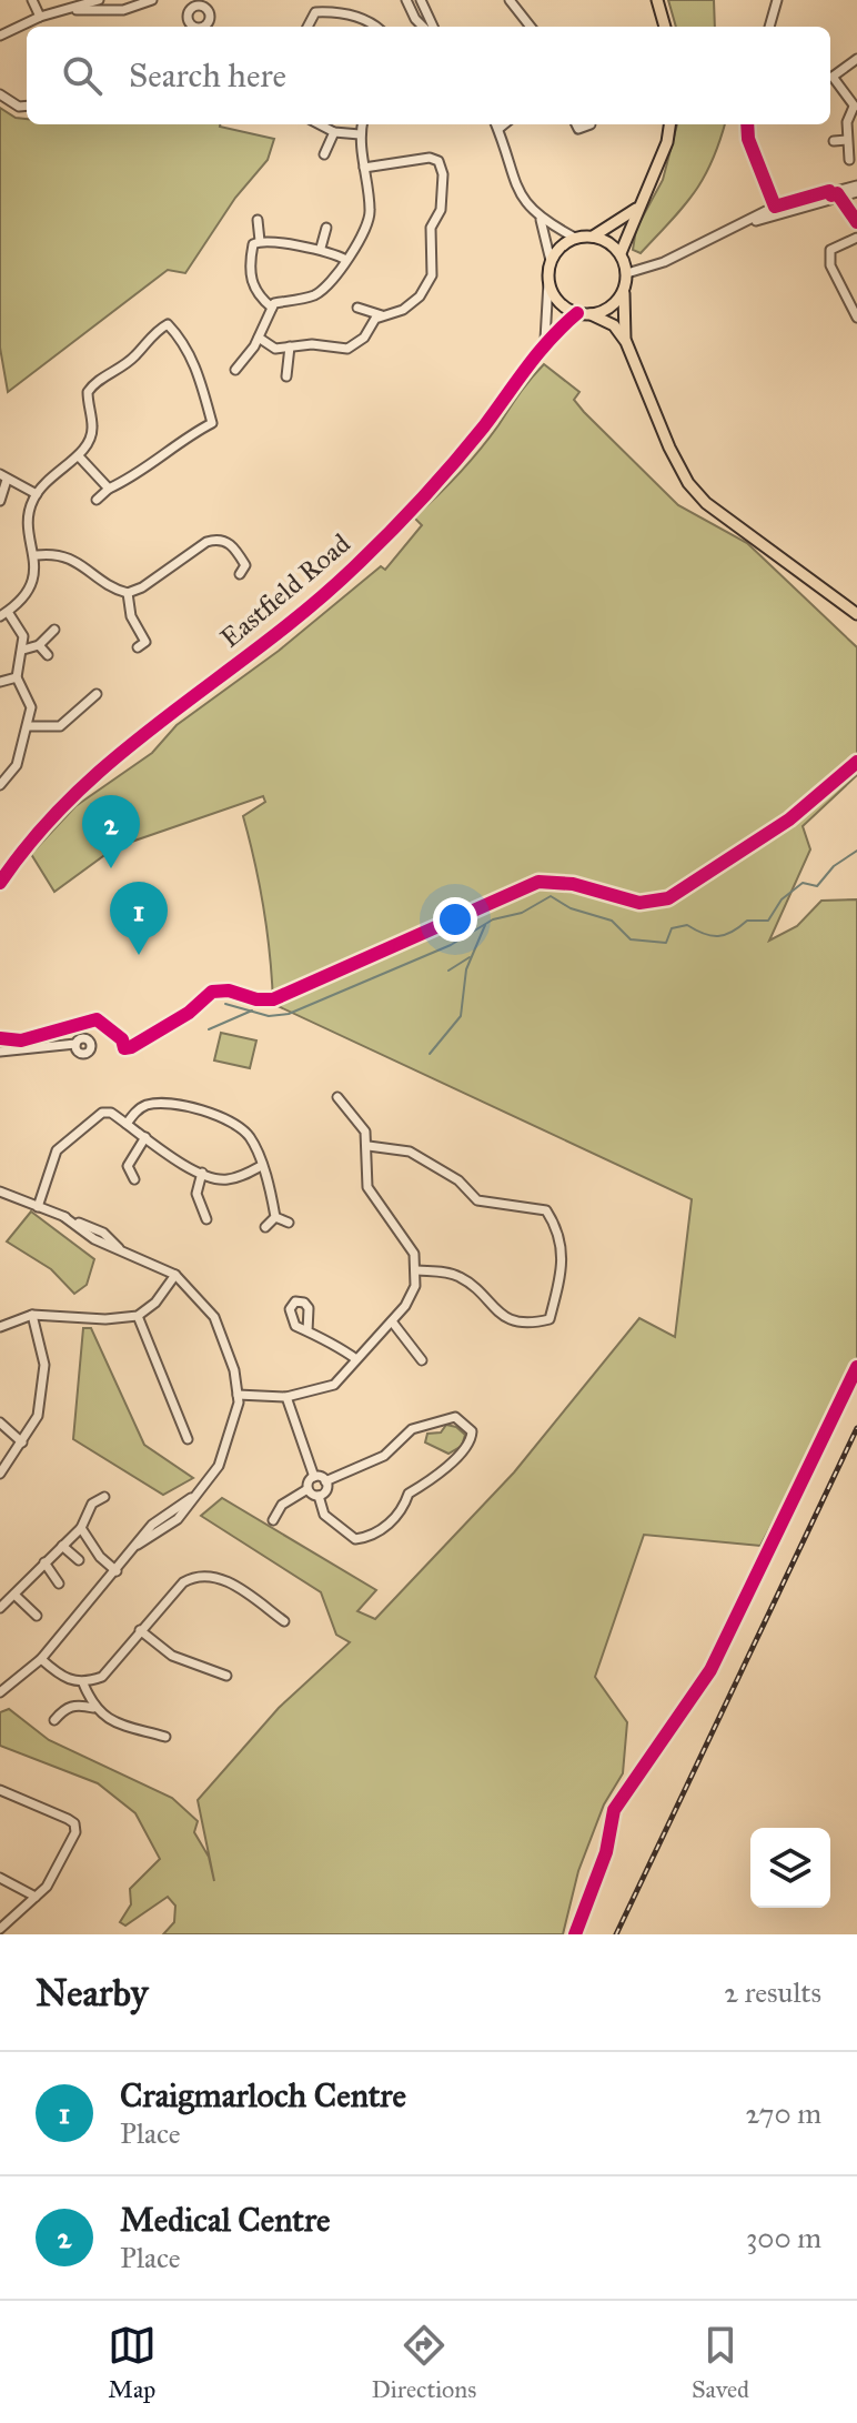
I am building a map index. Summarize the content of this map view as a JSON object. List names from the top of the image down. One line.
{"streets":{"street":["Eastfield Road"]},"page":{"search":"Search here","pins":["2","1"],"heading":["Nearby","2 results"],"list":[{"mark":"1","name":"Craigmarloch Centre","note":"Place","value":"270 m"},{"mark":"2","name":"Medical Centre","note":"Place","value":"300 m"}],"nav":["Map","Directions","Saved"]}}
